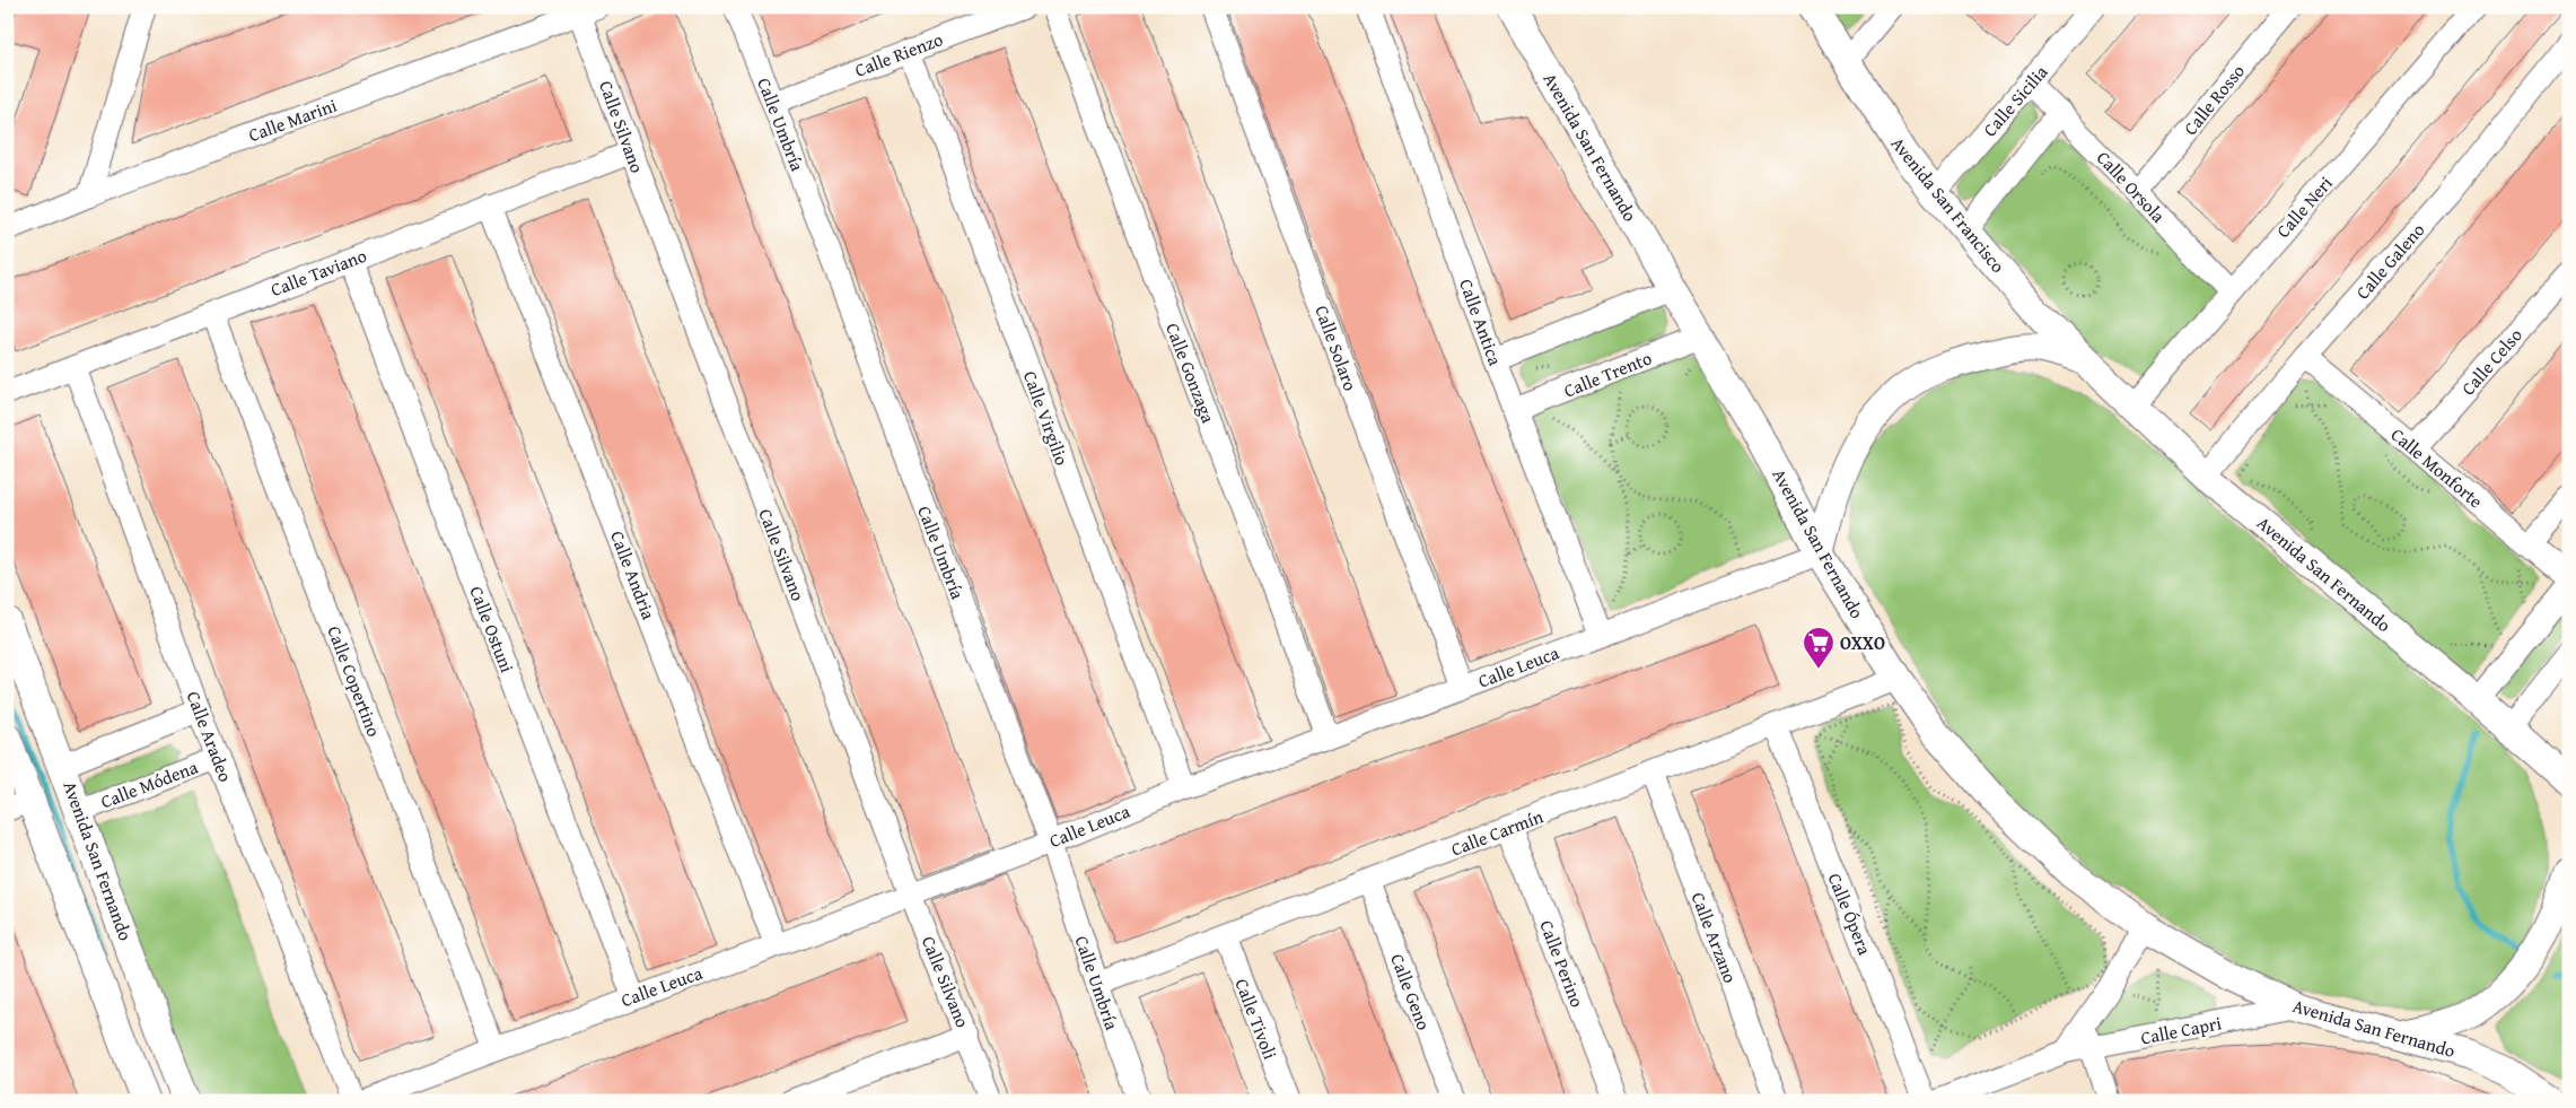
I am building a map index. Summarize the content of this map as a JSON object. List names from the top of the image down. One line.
{"streets":{"street":["Calle Rienzo","Calle Rosso","Calle Sicilia","Calle Marini","Calle Umbría","Calle Silvano","Avenida San Fernando","Calle Orsola","Avenida San Francisco","Calle Neri","Calle Galeno","Calle Taviano","Calle Antica","Calle Solaro","Calle Celso","Calle Gonzaga","Calle Trento","Calle Virgilio","Calle Monforte","Calle Andria","Calle Ostuni","Calle Leuca","Calle Copertino","Calle Aradeo","Calle Módena","Calle Carmín","Calle Ópera","Calle Arzano","Calle Perino","Calle Geno","Calle Tivoli","Calle Capri"]},"crossings":[["Calle Rienzo","Calle Umbría"],["Calle Rienzo","Calle Virgilio"],["Calle Rosso","Calle Orsola"],["Calle Sicilia","Calle Orsola"],["Calle Sicilia","Avenida San Francisco"],["Calle Marini","Calle Silvano"],["Calle Umbría","Calle Leuca"],["Calle Umbría","Calle Carmín"],["Calle Silvano","Calle Taviano"],["Calle Silvano","Calle Leuca"],["Avenida San Fernando","Avenida San Francisco"],["Avenida San Fernando","Calle Neri"],["Avenida San Fernando","Calle Galeno"],["Avenida San Fernando","Calle Trento"],["Avenida San Fernando","Calle Leuca"],["Avenida San Fernando","Calle Módena"],["Avenida San Fernando","Calle Carmín"],["Avenida San Fernando","Calle Capri"],["Calle Orsola","Calle Neri"],["Calle Galeno","Calle Monforte"],["Calle Taviano","Calle Andria"],["Calle Taviano","Calle Ostuni"],["Calle Taviano","Calle Copertino"],["Calle Taviano","Calle Aradeo"],["Calle Antica","Calle Trento"],["Calle Antica","Calle Leuca"],["Calle Solaro","Calle Leuca"],["Calle Celso","Calle Monforte"],["Calle Gonzaga","Calle Leuca"],["Calle Virgilio","Calle Leuca"],["Calle Andria","Calle Leuca"],["Calle Ostuni","Calle Leuca"],["Calle Leuca","Calle Copertino"],["Calle Aradeo","Calle Módena"],["Calle Carmín","Calle Ópera"],["Calle Carmín","Calle Arzano"],["Calle Carmín","Calle Perino"],["Calle Carmín","Calle Geno"],["Calle Carmín","Calle Tivoli"]],"places":{"supermarket":["OXXO"]}}
